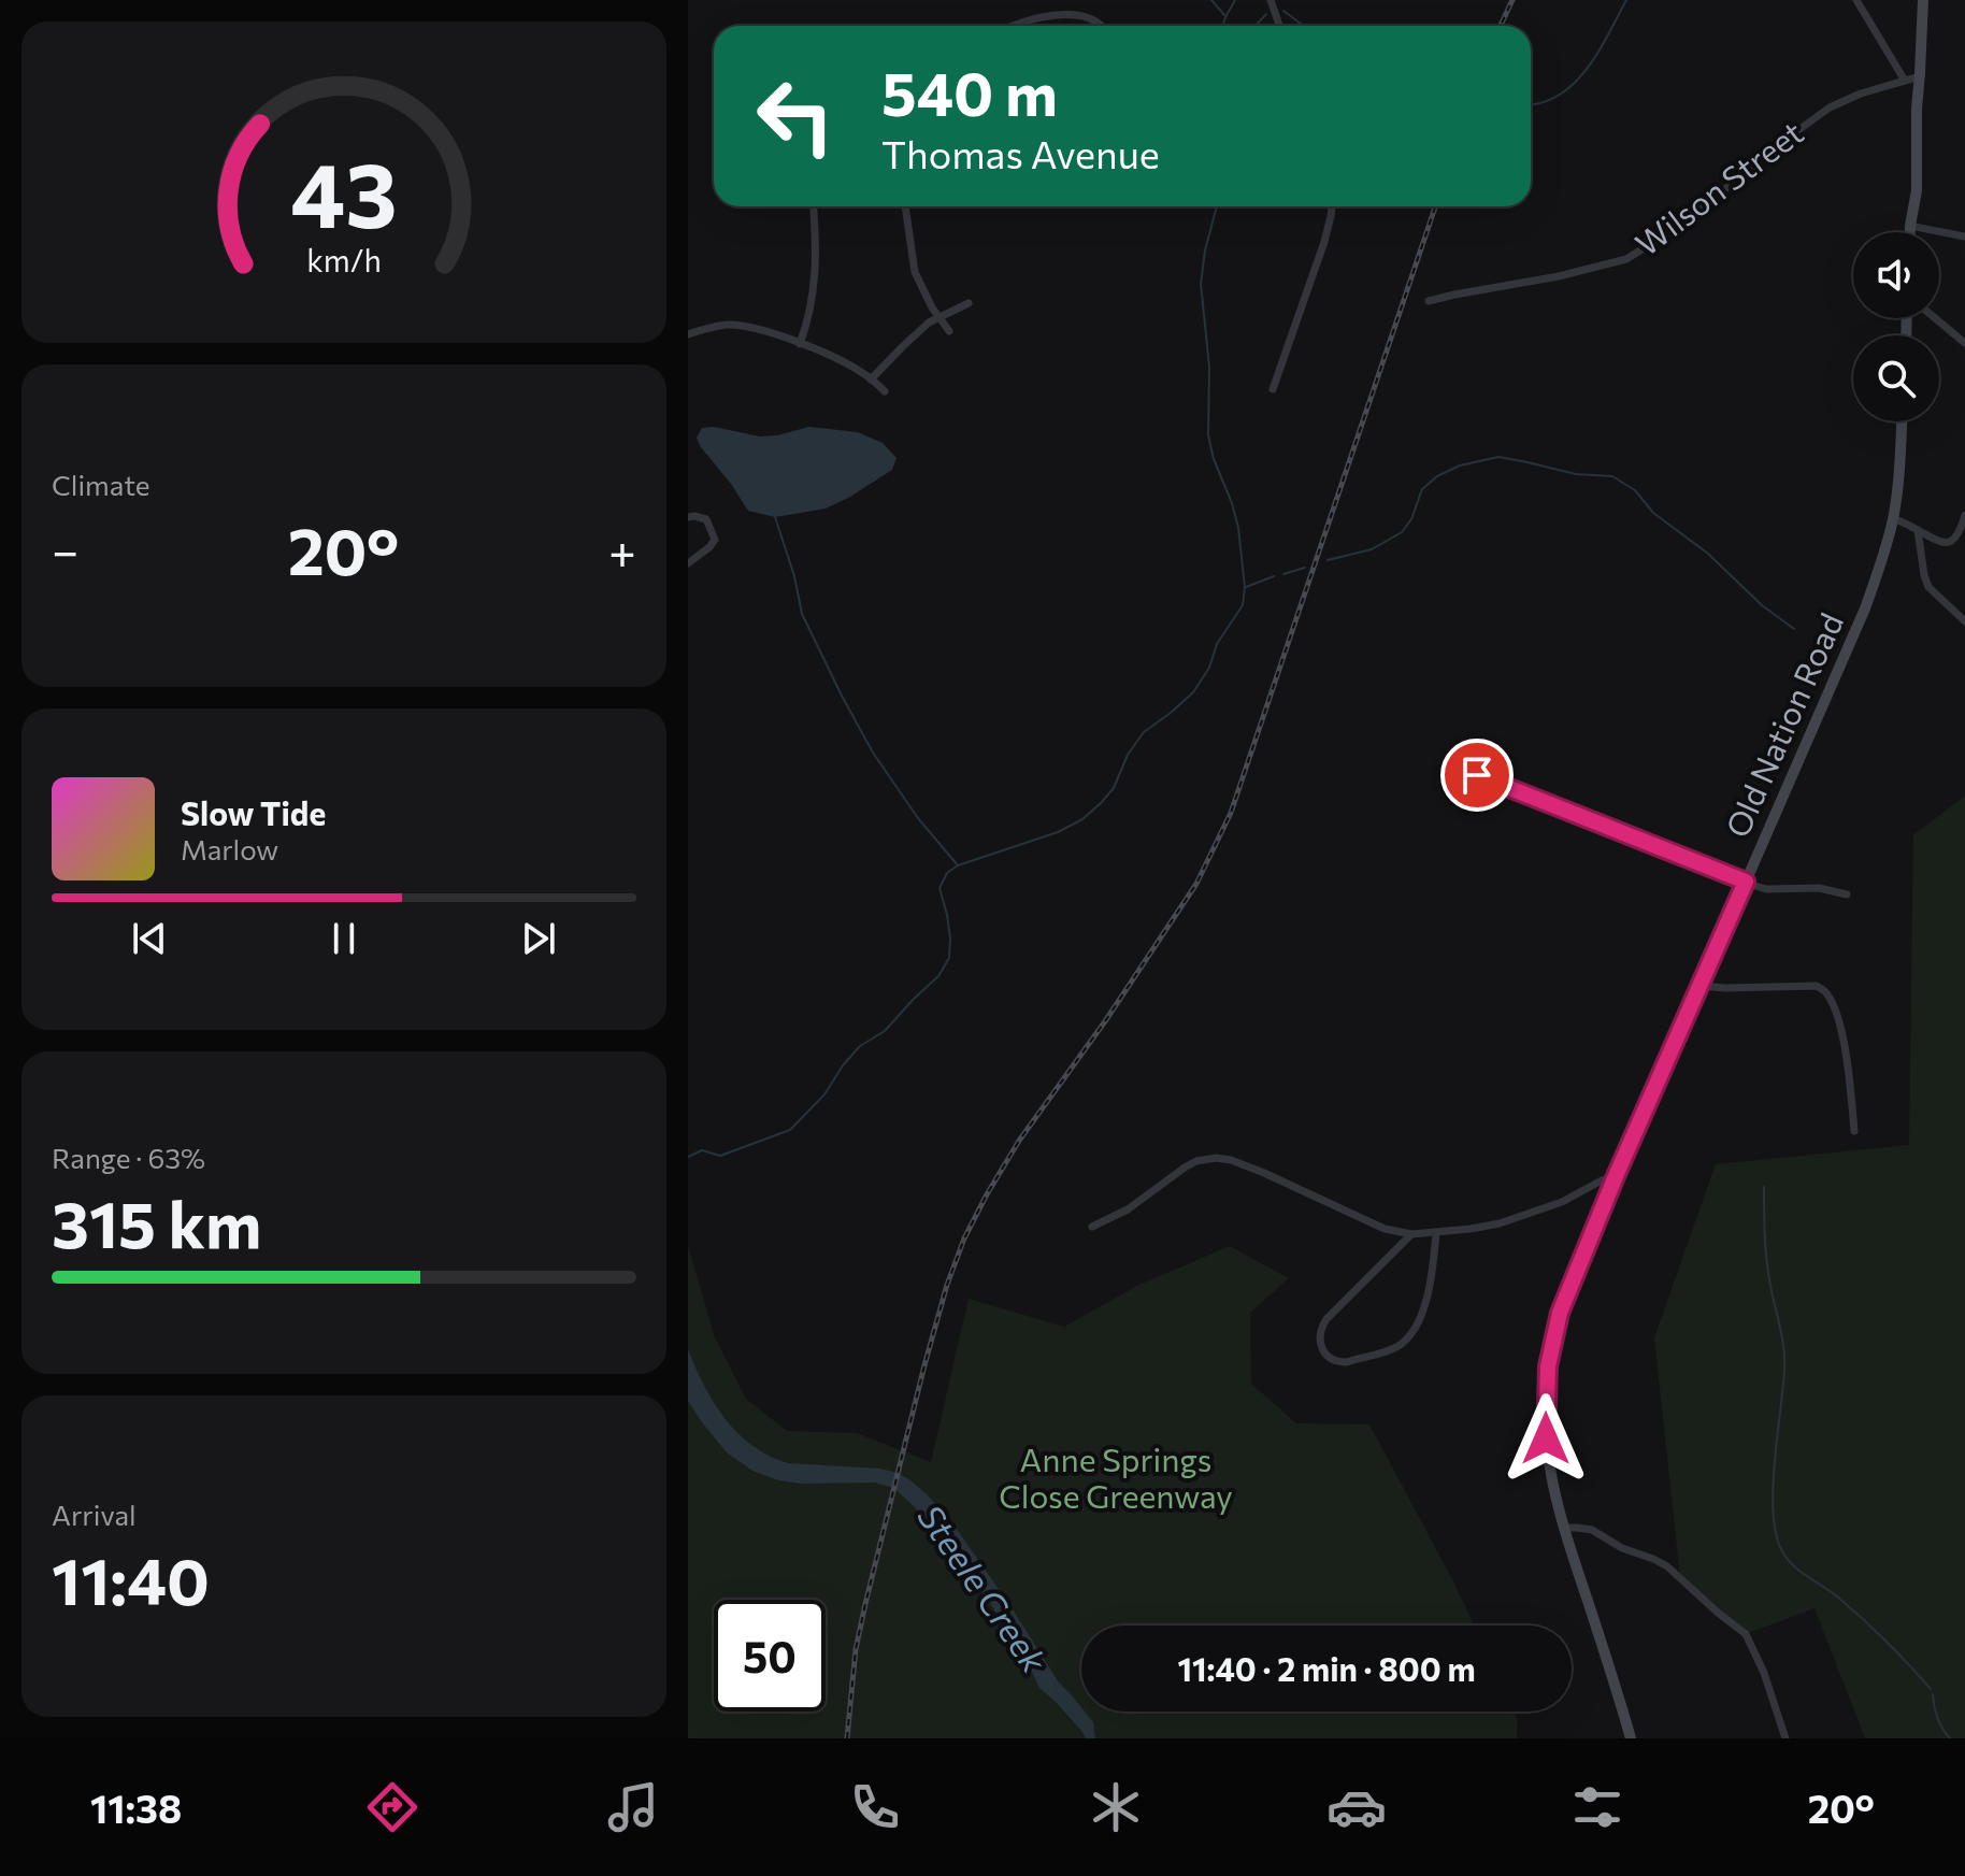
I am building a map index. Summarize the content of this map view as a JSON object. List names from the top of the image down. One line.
{"streets":{"main road":["Old Nation Road"],"street":["Wilson Street"]},"water":["Steele Creek"],"parks":["Anne Springs Close Greenway"],"page":{"turn":["540 m","Thomas Avenue"],"tile":["Climate",["Range · 63%","315 km"],["Arrival","11:40"]],"heat":["−","20°","+"],"song":["Slow Tide","Marlow"],"limit":"50","trip":"11:40 · 2 min · 800 m","tabs":["11:38","20°"],"gauge":["43","km/h"]}}
